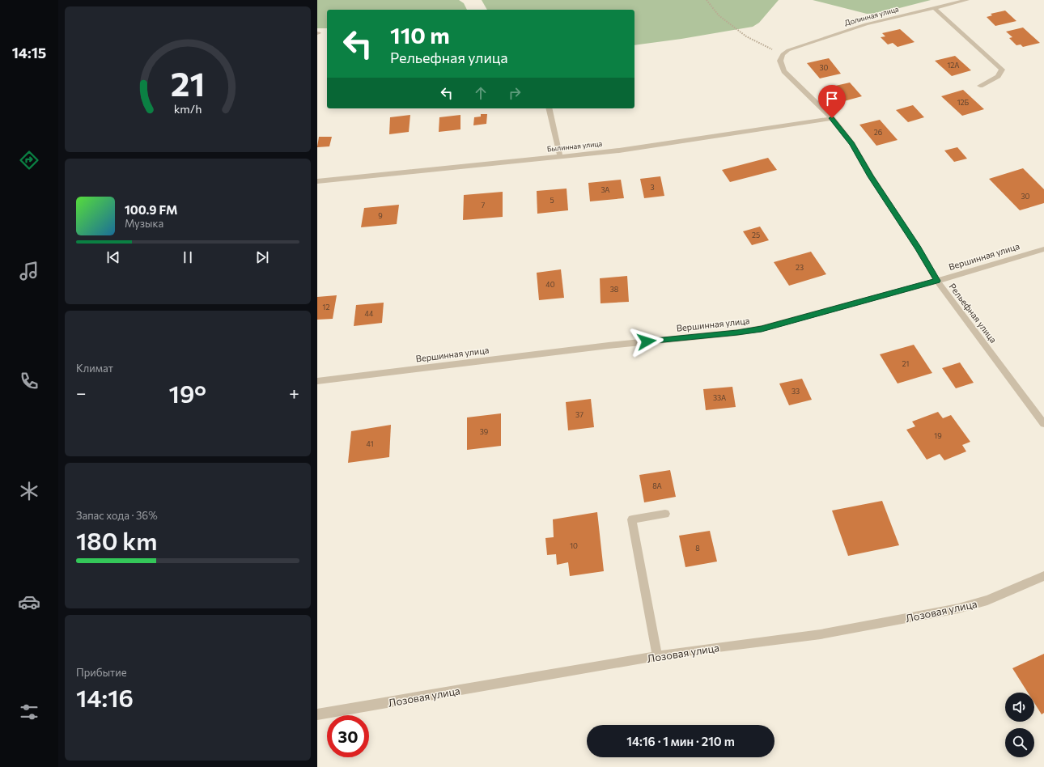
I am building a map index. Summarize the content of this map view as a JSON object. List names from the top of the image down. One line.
{"streets":{"street":["Долинная улица","Былинная улица","Вершинная улица","Рельефная улица","Лозовая улица"]},"crossings":[["Долинная улица","Рельефная улица"],["Былинная улица","Рельефная улица"],["Вершинная улица","Рельефная улица"]],"house_numbers":["12А","30","12Б","26","3","3А","30","5","7","9","25","23","40","38","12","44","21","33","33А","37","39","19","41","8А","10","8"],"page":{"tabs":"14:15","turn":["110 m","Рельефная улица"],"song":["100.9 FM","Музыка"],"tile":["Климат",["Запас хода · 36%","180 km"],["Прибытие","14:16"]],"heat":["−","19°","+"],"limit":"30","trip":"14:16 · 1 мин · 210 m","gauge":["21","km/h"]}}
